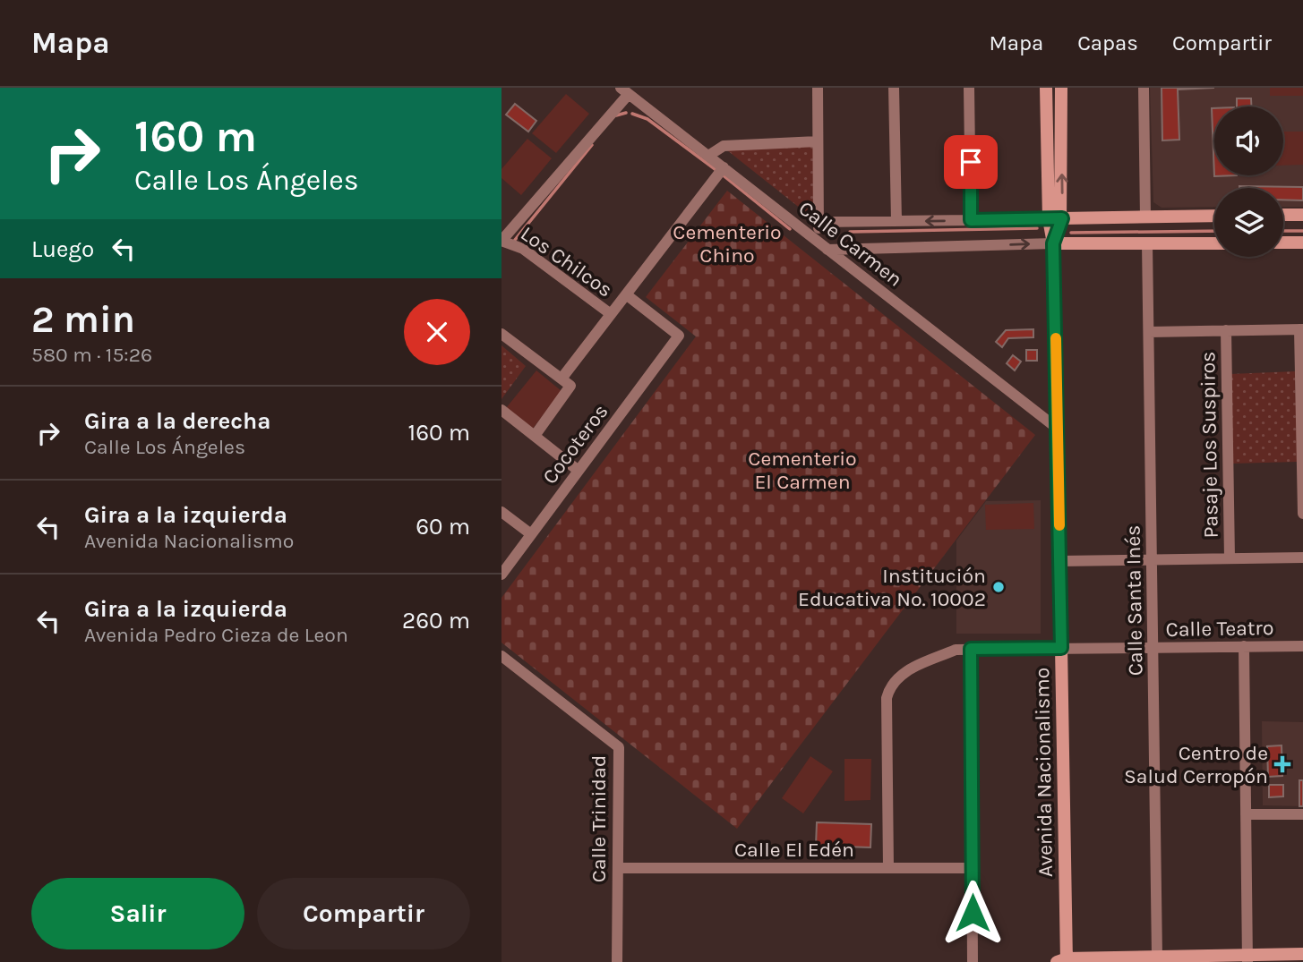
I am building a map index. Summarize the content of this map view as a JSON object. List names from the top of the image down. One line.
{"streets":{"street":["Calle Carmen","Los Chilcos","Cocoteros","Pasaje Los Suspiros","Calle Santa Inés","Calle Teatro","Avenida Nacionalismo","Calle Trinidad","Calle El Edén"]},"crossings":[["Calle Carmen","Cocoteros"],["Calle Carmen","Avenida Nacionalismo"],["Los Chilcos","Cocoteros"],["Calle Santa Inés","Calle Teatro"],["Calle Teatro","Avenida Nacionalismo"],["Calle Teatro","Calle El Edén"],["Calle Trinidad","Calle El Edén"]],"parks":["Cementerio Chino","Cementerio El Carmen"],"places":{"other":["Institución Educativa No. 10002"],"health":["Centro de Salud Cerropón"]},"page":{"header":"Mapa","nav":["Mapa","Capas","Compartir"],"turn":["160 m","Calle Los Ángeles"],"then":"Luego","heading":["2 min","580 m · 15:26"],"list":[{"name":"Gira a la derecha","note":"Calle Los Ángeles","value":"160 m"},{"name":"Gira a la izquierda","note":"Avenida Nacionalismo","value":"60 m"},{"name":"Gira a la izquierda","note":"Avenida Pedro Cieza de Leon","value":"260 m"}],"buttons":["Salir","Compartir"]}}
